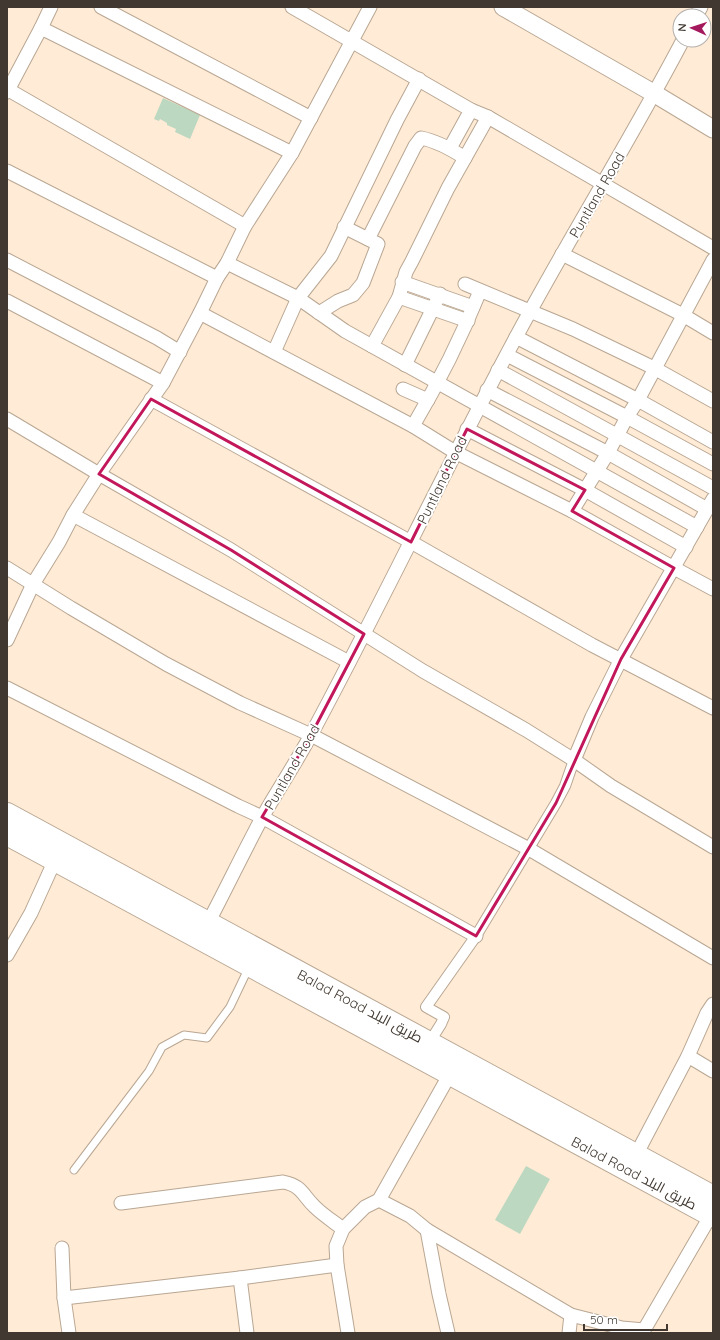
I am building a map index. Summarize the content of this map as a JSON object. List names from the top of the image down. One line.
{"streets":{"highway":["Balad Road طريق البلد"],"street":["Puntland Road"]},"crossings":[["Puntland Road","Balad Road طريق البلد"]],"scale_bar":"50 m","north":"left"}
